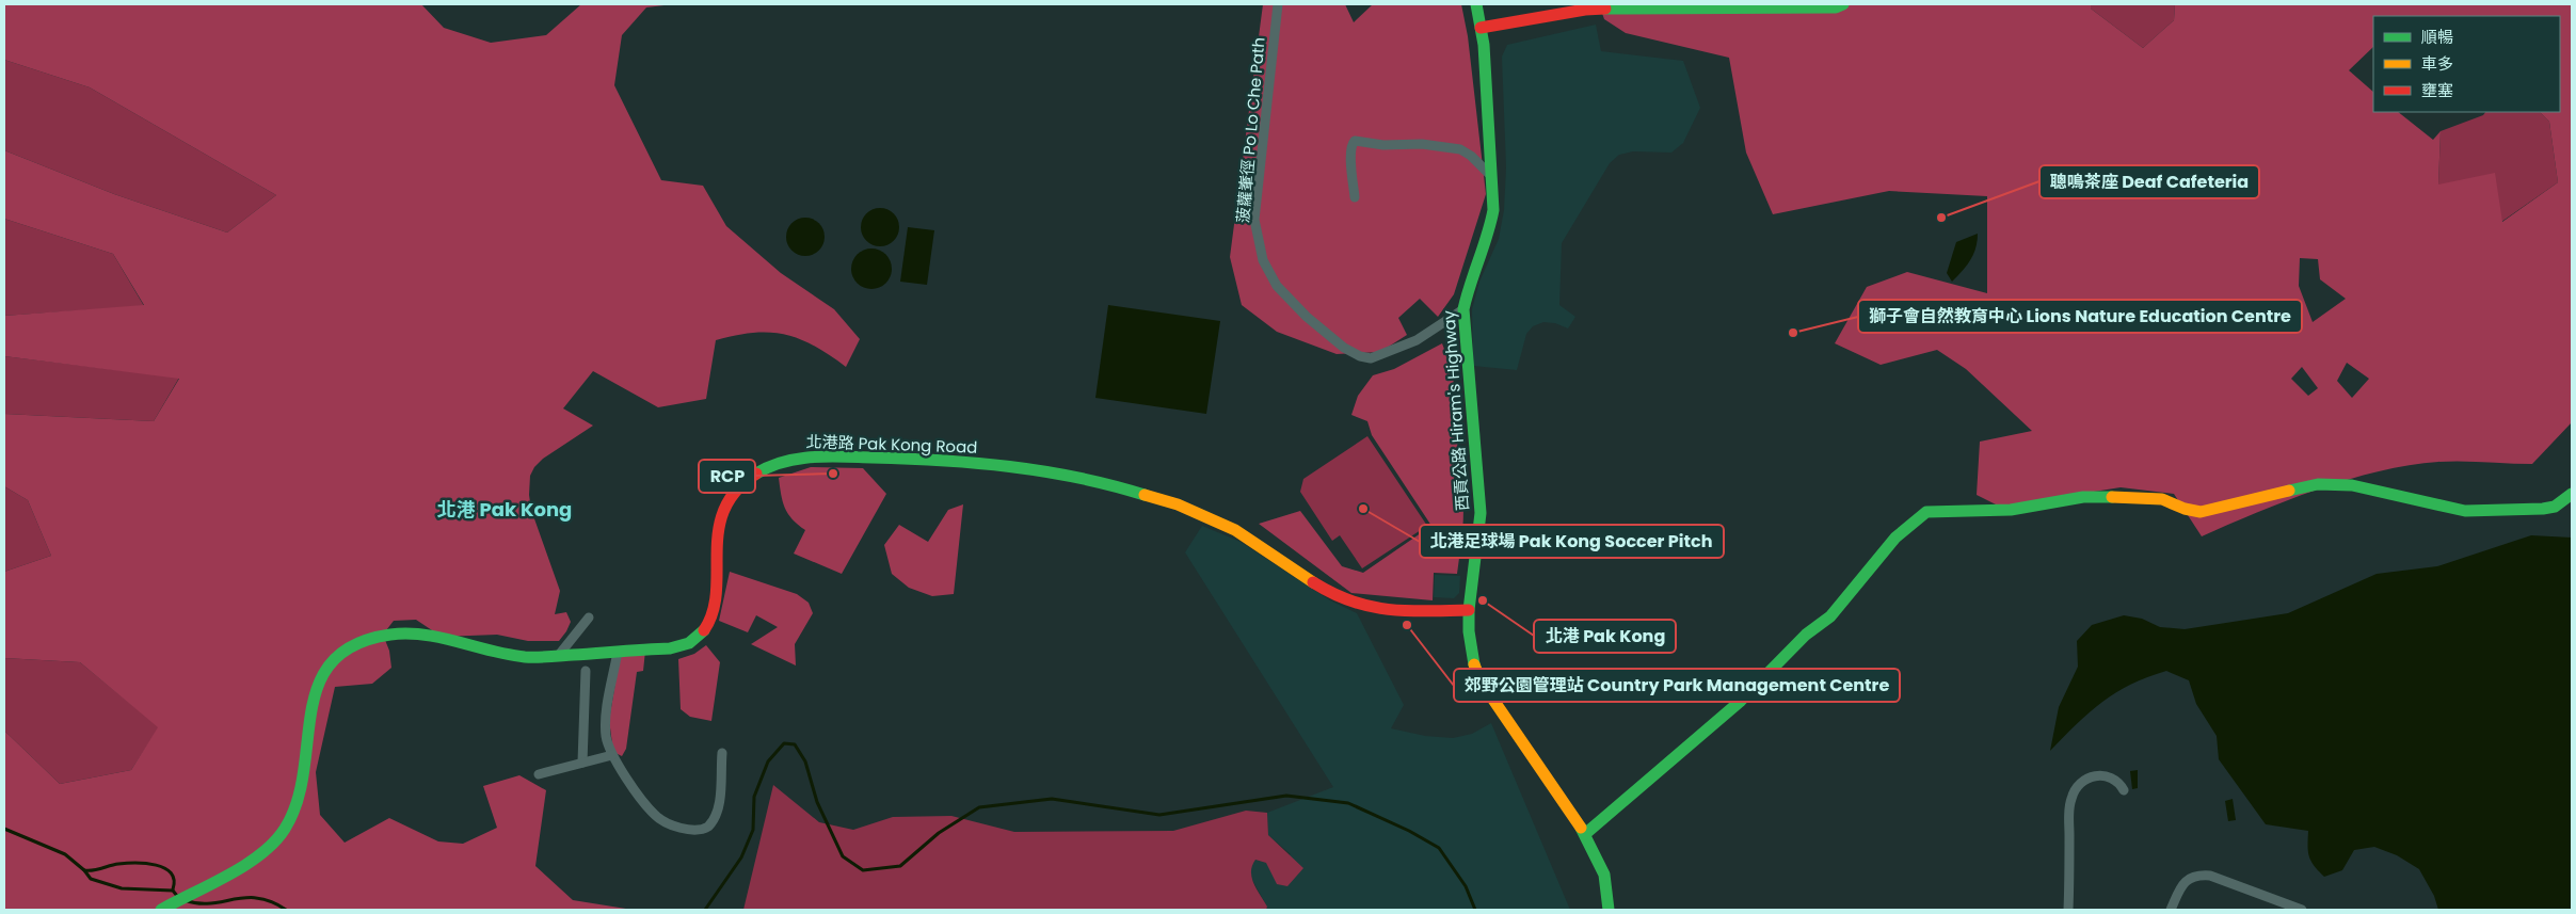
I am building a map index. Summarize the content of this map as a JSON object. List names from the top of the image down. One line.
{"streets":{"street":["菠蘿輋徑 Po Lo Che Path","西貢公路 Hiram's Highway","北港路 Pak Kong Road"]},"crossings":[["菠蘿輋徑 Po Lo Che Path","西貢公路 Hiram's Highway"],["西貢公路 Hiram's Highway","北港路 Pak Kong Road"]],"districts":["北港 Pak Kong"],"places":["聰鳴茶座 Deaf Cafeteria","獅子會自然教育中心 Lions Nature Education Centre","RCP","北港足球場 Pak Kong Soccer Pitch","北港 Pak Kong","郊野公園管理站 Country Park Management Centre"],"legend":["順暢","車多","壅塞"]}
